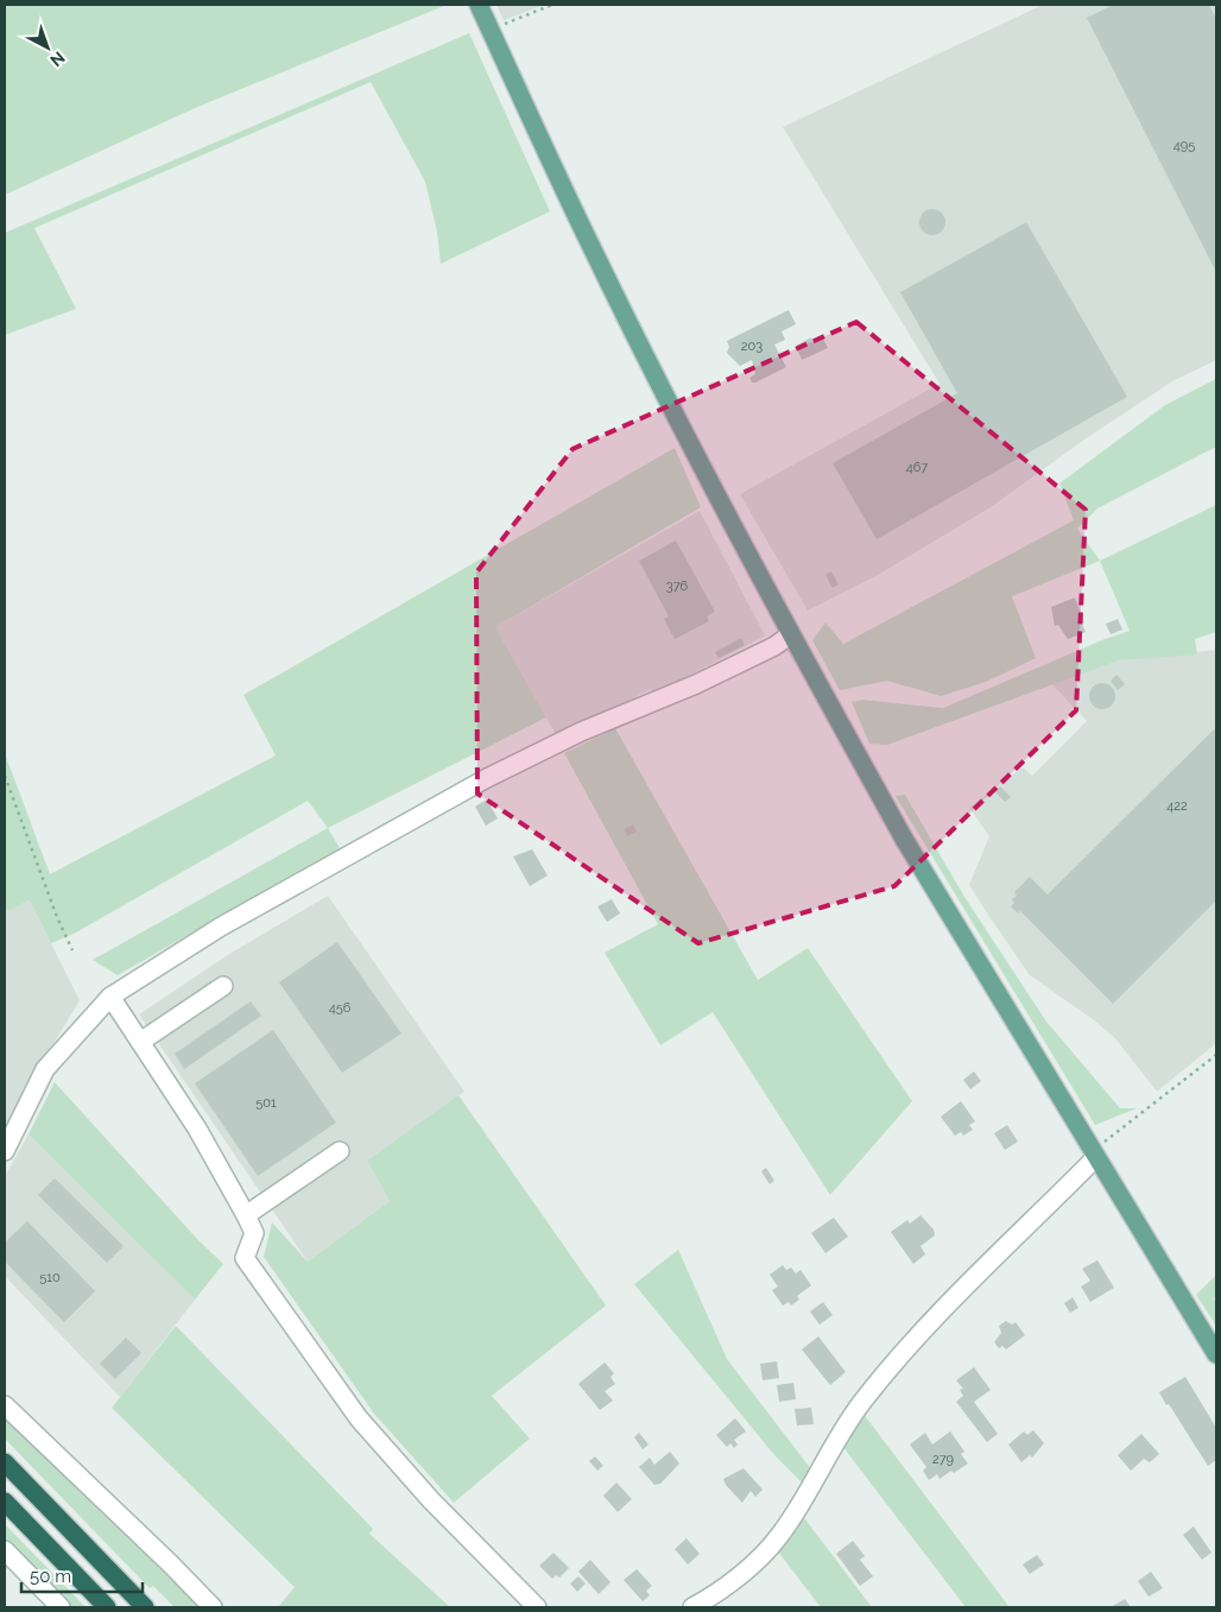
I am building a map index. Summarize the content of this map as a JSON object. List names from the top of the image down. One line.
{"house_numbers":["495","203","467","376","422","456","501","510","279"],"scale_bar":"50 m","north":"bottom right"}
